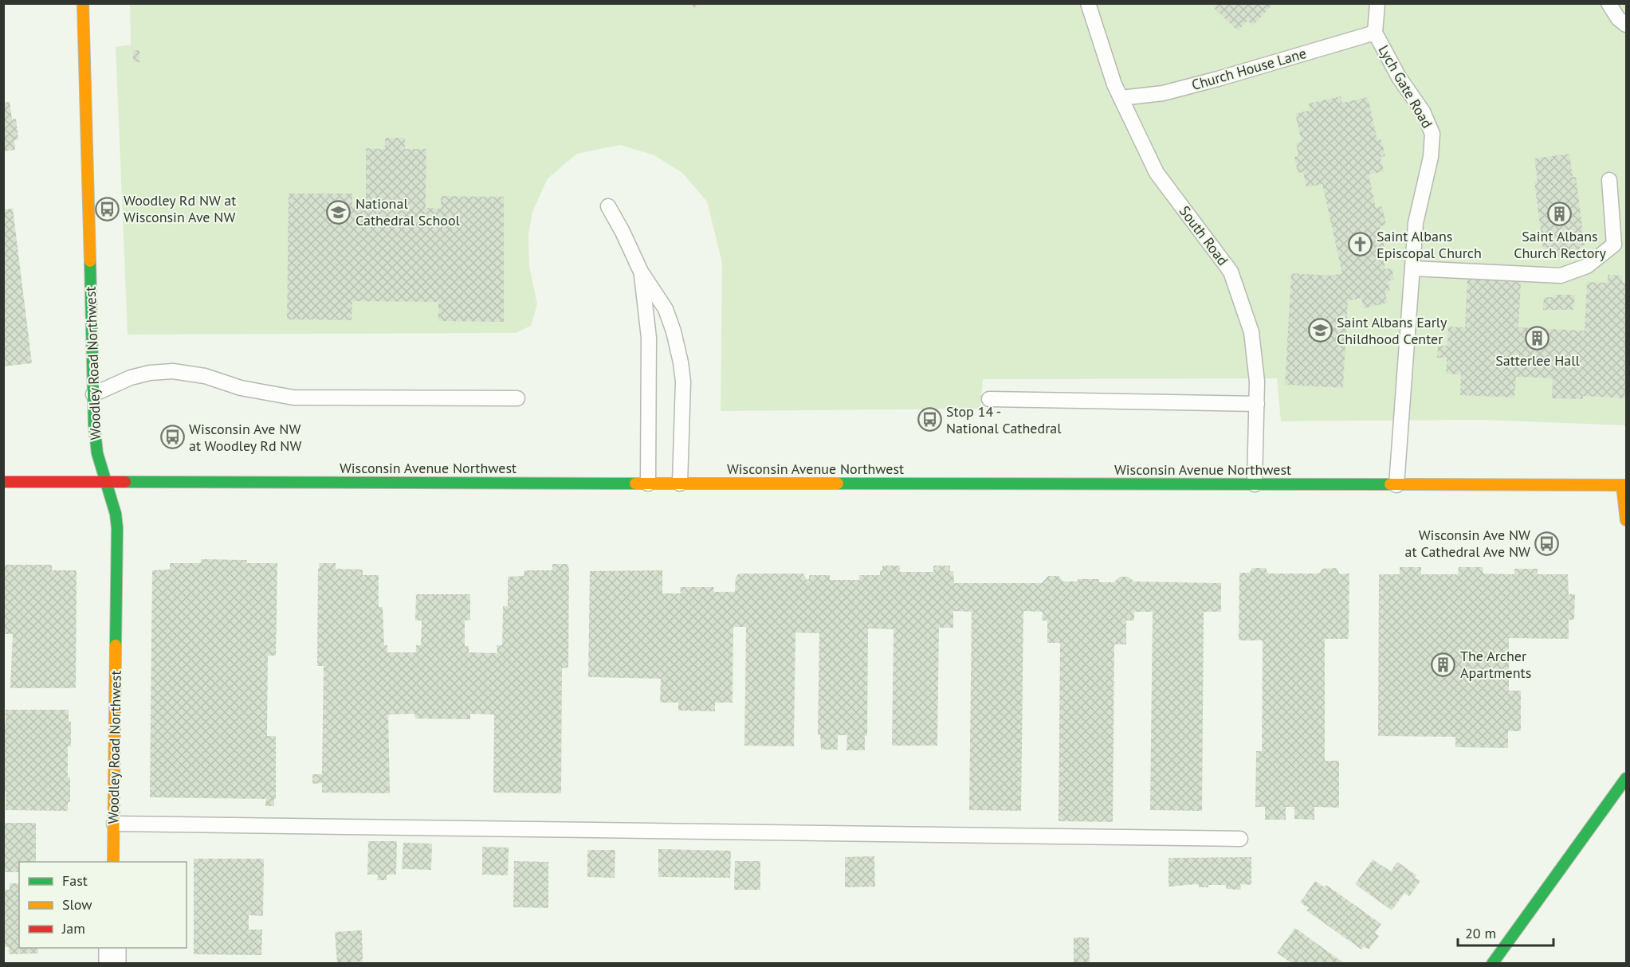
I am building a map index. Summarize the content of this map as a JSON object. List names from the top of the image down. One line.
{"streets":{"main road":["Woodley Road Northwest","Wisconsin Avenue Northwest"],"lane":["Church House Lane","Lych Gate Road","South Road"]},"crossings":[["Church House Lane","Lych Gate Road"],["Church House Lane","South Road"],["Lych Gate Road","Wisconsin Avenue Northwest"],["South Road","Wisconsin Avenue Northwest"],["Woodley Road Northwest","Wisconsin Avenue Northwest"]],"places":{"bus stop":["Woodley Rd NW at Wisconsin Ave NW","Stop 14 - National Cathedral","Wisconsin Ave NW at Woodley Rd NW","Wisconsin Ave NW at Cathedral Ave NW"],"school or university":["National Cathedral School","Saint Albans Early Childhood Center"],"building":["Saint Albans Church Rectory","Satterlee Hall","The Archer Apartments"],"church":["Saint Albans Episcopal Church"]},"legend":["Fast","Slow","Jam"],"scale_bar":"20 m"}
